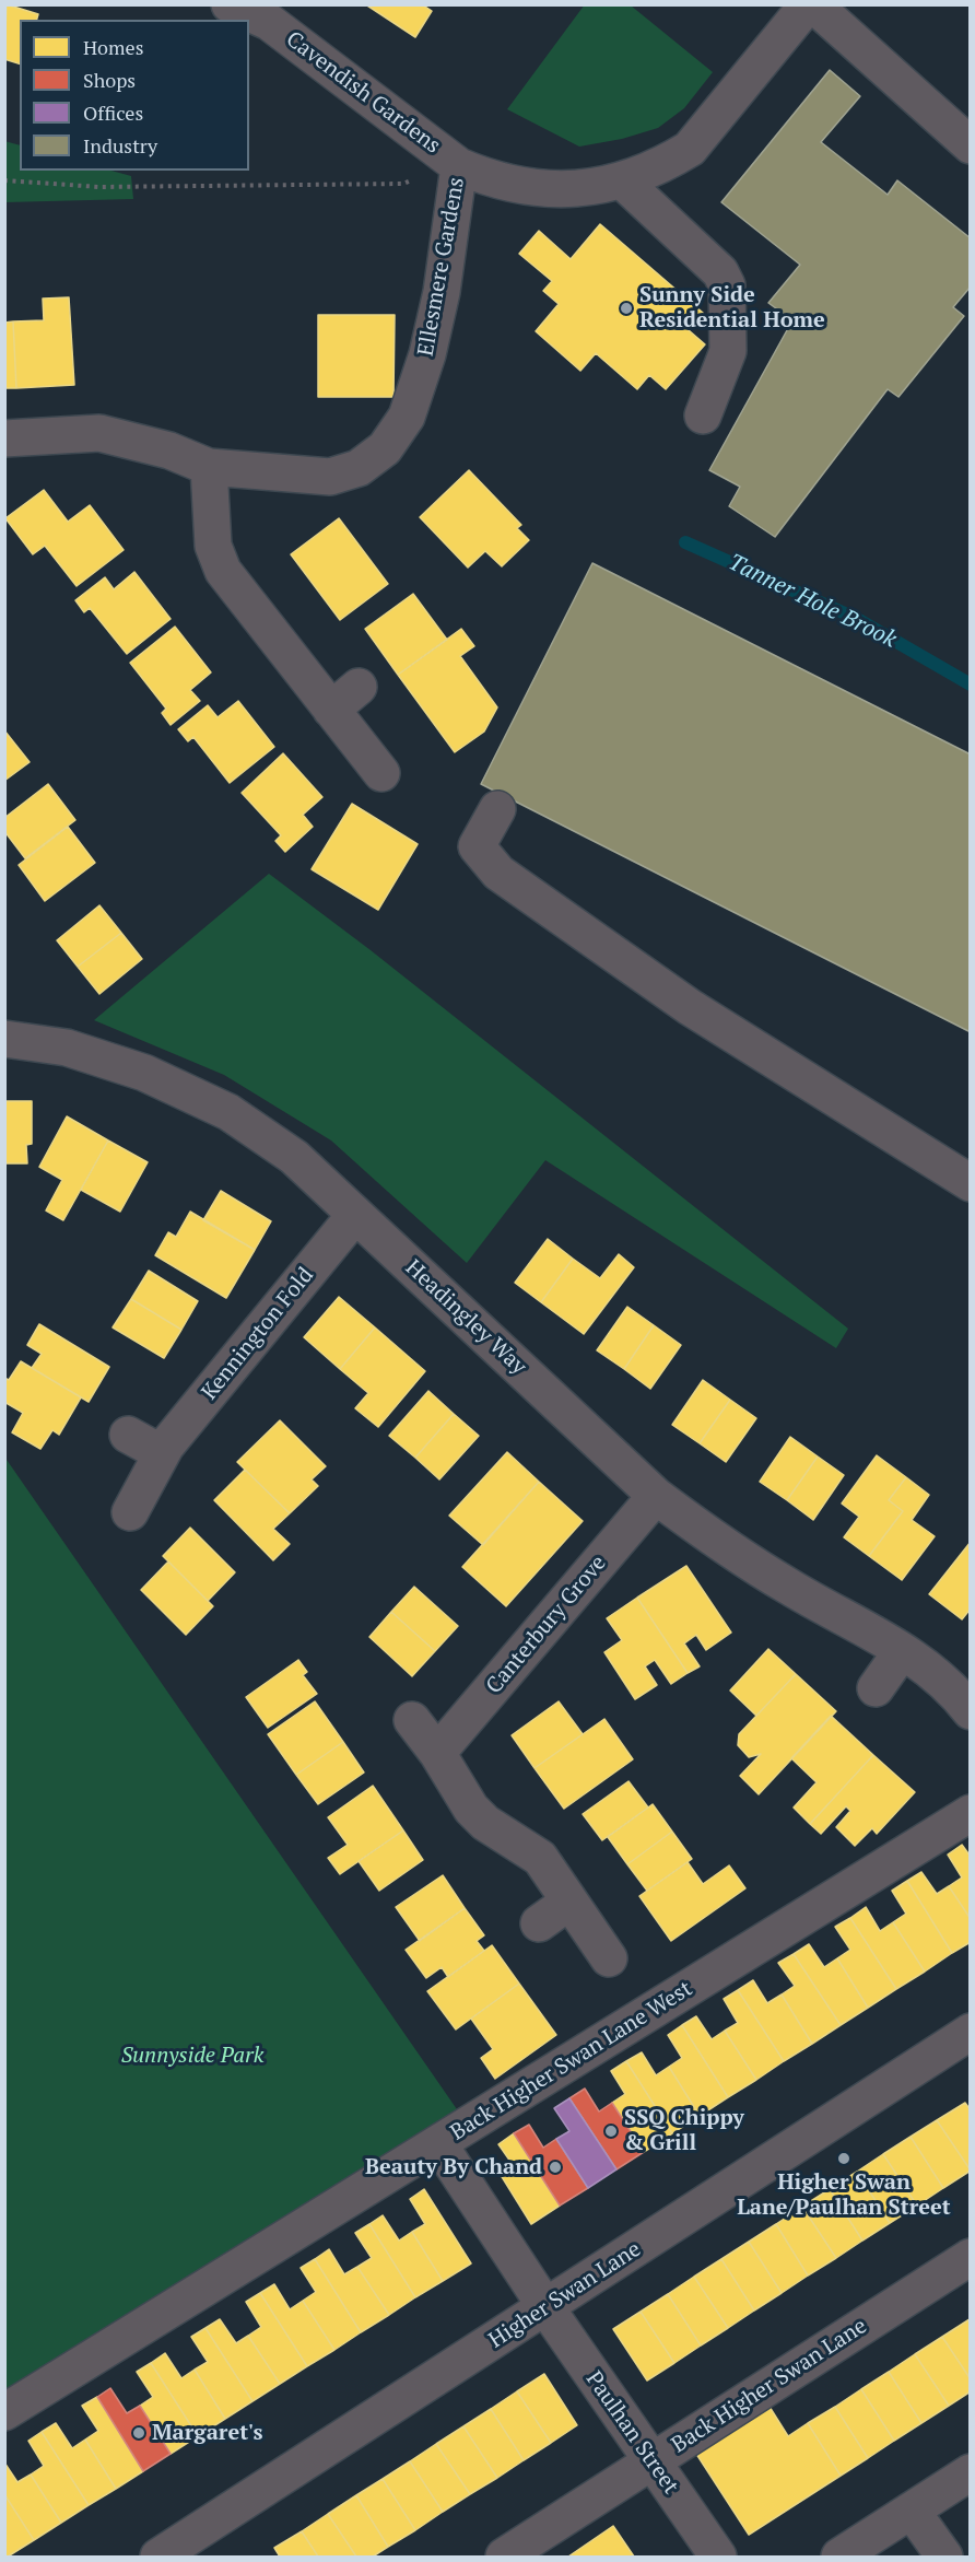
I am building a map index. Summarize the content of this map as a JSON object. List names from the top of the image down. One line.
{"streets":{"street":["Cavendish Gardens","Ellesmere Gardens","Headingley Way","Kennington Fold","Canterbury Grove","Back Higher Swan Lane West","Higher Swan Lane","Back Higher Swan Lane","Paulhan Street"]},"crossings":[["Cavendish Gardens","Ellesmere Gardens"],["Headingley Way","Kennington Fold"],["Headingley Way","Canterbury Grove"],["Back Higher Swan Lane West","Paulhan Street"],["Higher Swan Lane","Paulhan Street"],["Back Higher Swan Lane","Paulhan Street"]],"water":["Tanner Hole Brook"],"parks":["Sunnyside Park"],"places":["Sunny Side Residential Home","SSQ Chippy & Grill","Higher Swan Lane/Paulhan Street","Beauty By Chand","Margaret's"],"legend":["Homes","Shops","Offices","Industry"]}
